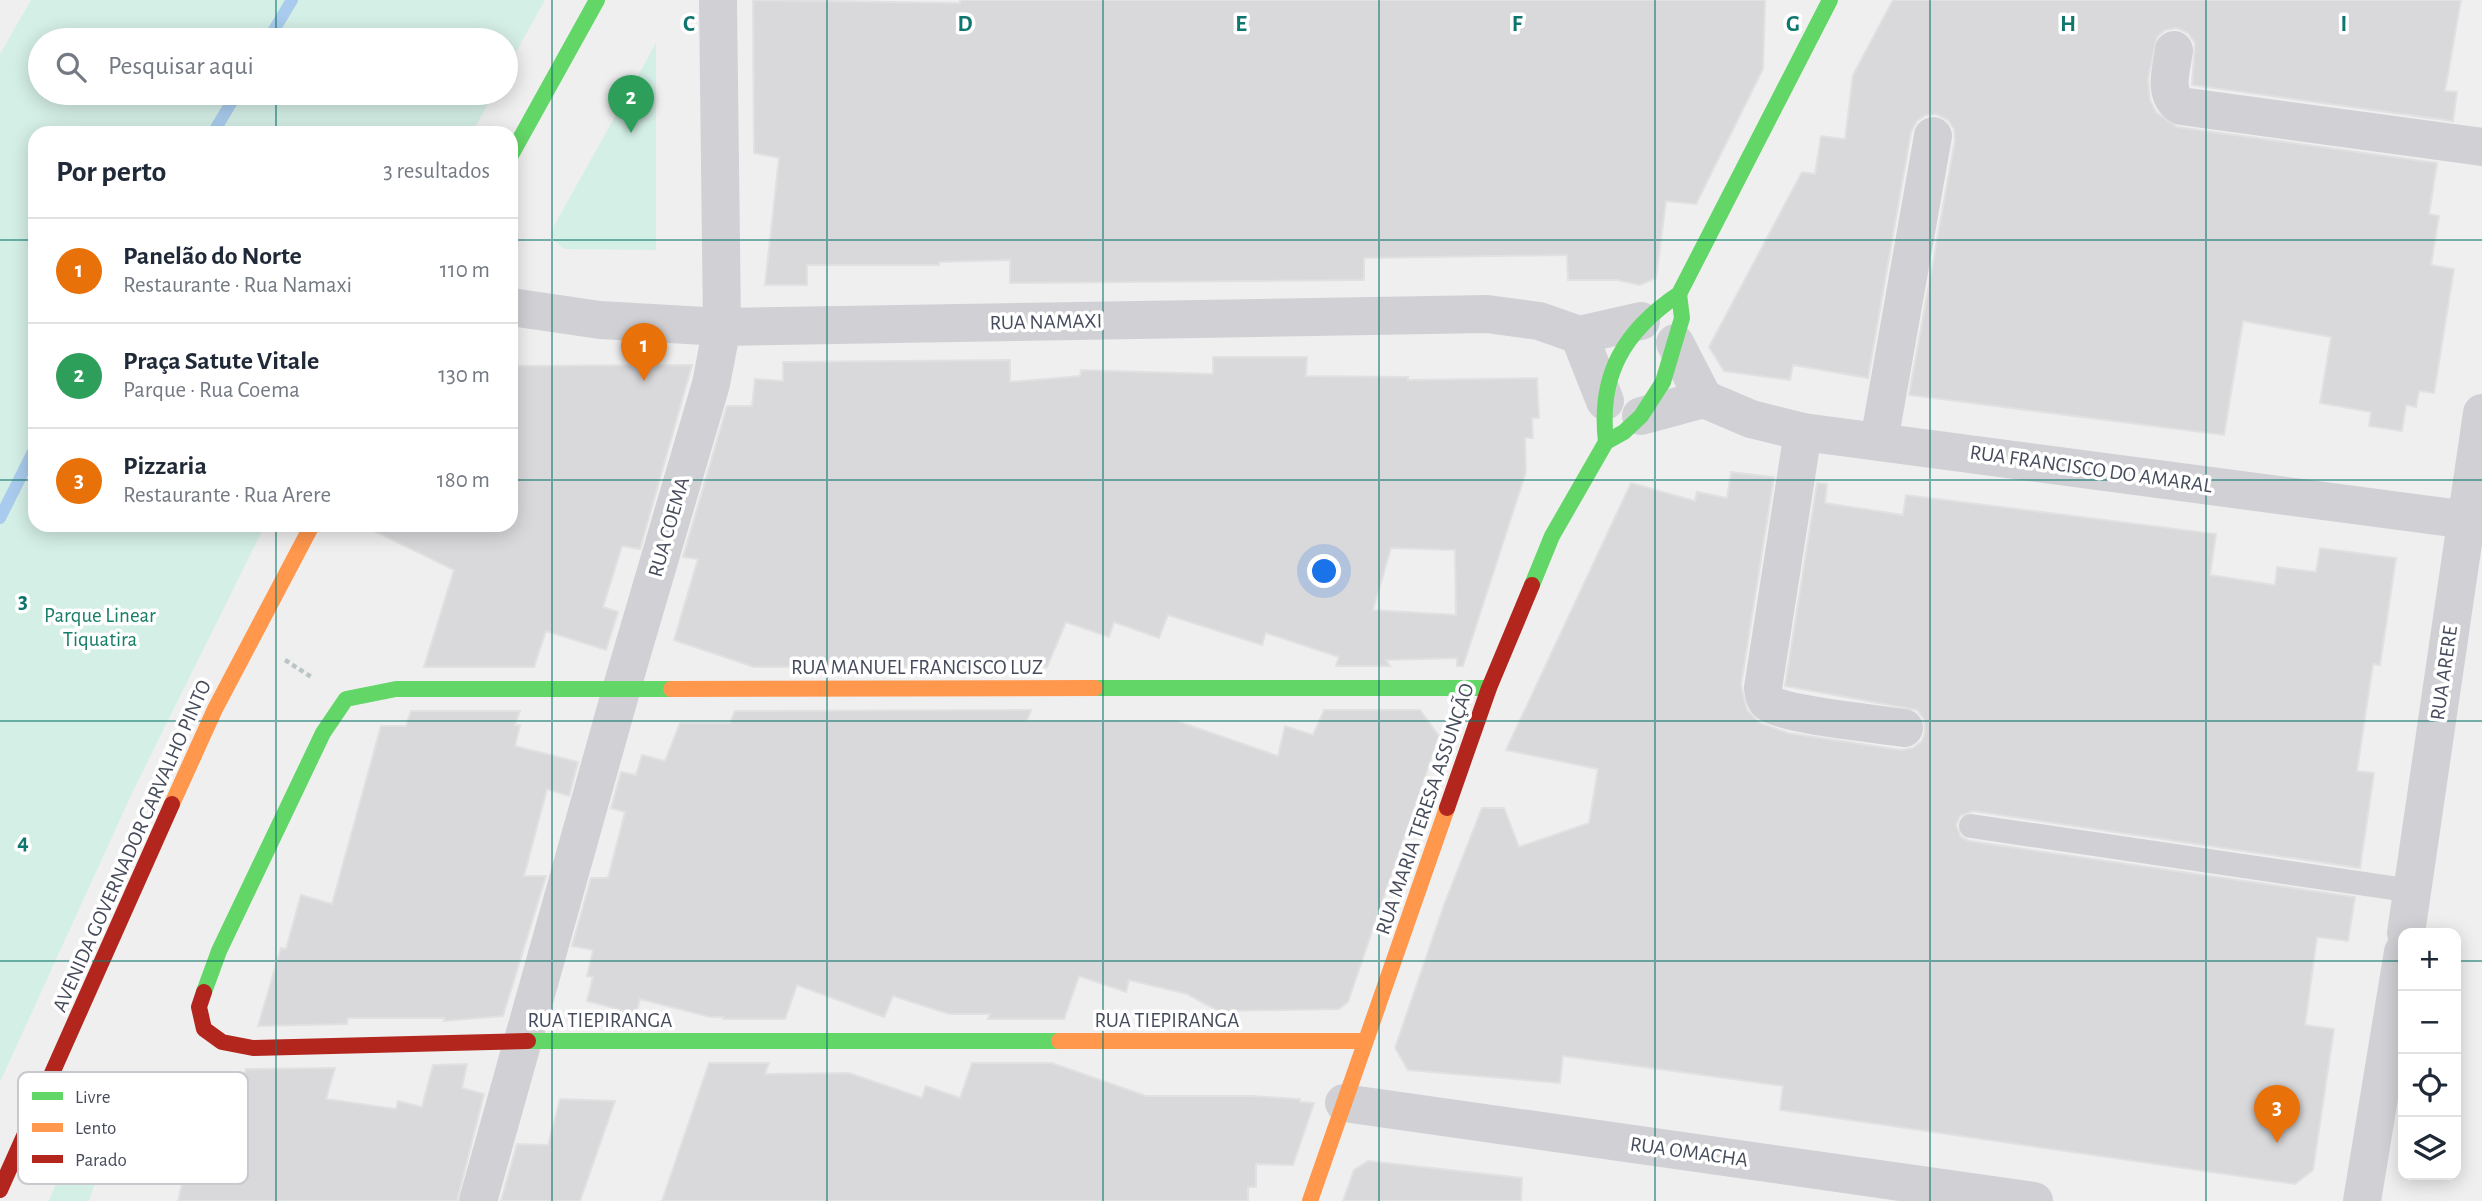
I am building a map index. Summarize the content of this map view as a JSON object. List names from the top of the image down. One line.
{"streets":{"street":["RUA NAMAXI","RUA FRANCISCO DO AMARAL","RUA COEMA","RUA MANUEL FRANCISCO LUZ","RUA ARERE","RUA MARIA TERESA ASSUNÇÃO","AVENIDA GOVERNADOR CARVALHO PINTO","RUA TIEPIRANGA","RUA OMACHA"]},"crossings":[["RUA NAMAXI","RUA COEMA"],["RUA FRANCISCO DO AMARAL","RUA ARERE"],["RUA COEMA","RUA MANUEL FRANCISCO LUZ"],["RUA COEMA","RUA TIEPIRANGA"],["RUA MANUEL FRANCISCO LUZ","RUA MARIA TERESA ASSUNÇÃO"],["RUA MANUEL FRANCISCO LUZ","RUA TIEPIRANGA"],["RUA MARIA TERESA ASSUNÇÃO","RUA TIEPIRANGA"],["RUA MARIA TERESA ASSUNÇÃO","RUA OMACHA"]],"parks":["Parque Linear Tiquatira"],"legend":["Livre","Lento","Parado"],"page":{"search":"Pesquisar aqui","pins":["2","1","3"],"heading":["Por perto","3 resultados"],"list":[{"mark":"1","name":"Panelão do Norte","note":"Restaurante · Rua Namaxi","value":"110 m"},{"mark":"2","name":"Praça Satute Vitale","note":"Parque · Rua Coema","value":"130 m"},{"mark":"3","name":"Pizzaria","note":"Restaurante · Rua Arere","value":"180 m"}],"map_buttons":["+","−"]},"grid":{"columns":["C","D","E","F","G","H","I"],"rows":["3","4"]}}
